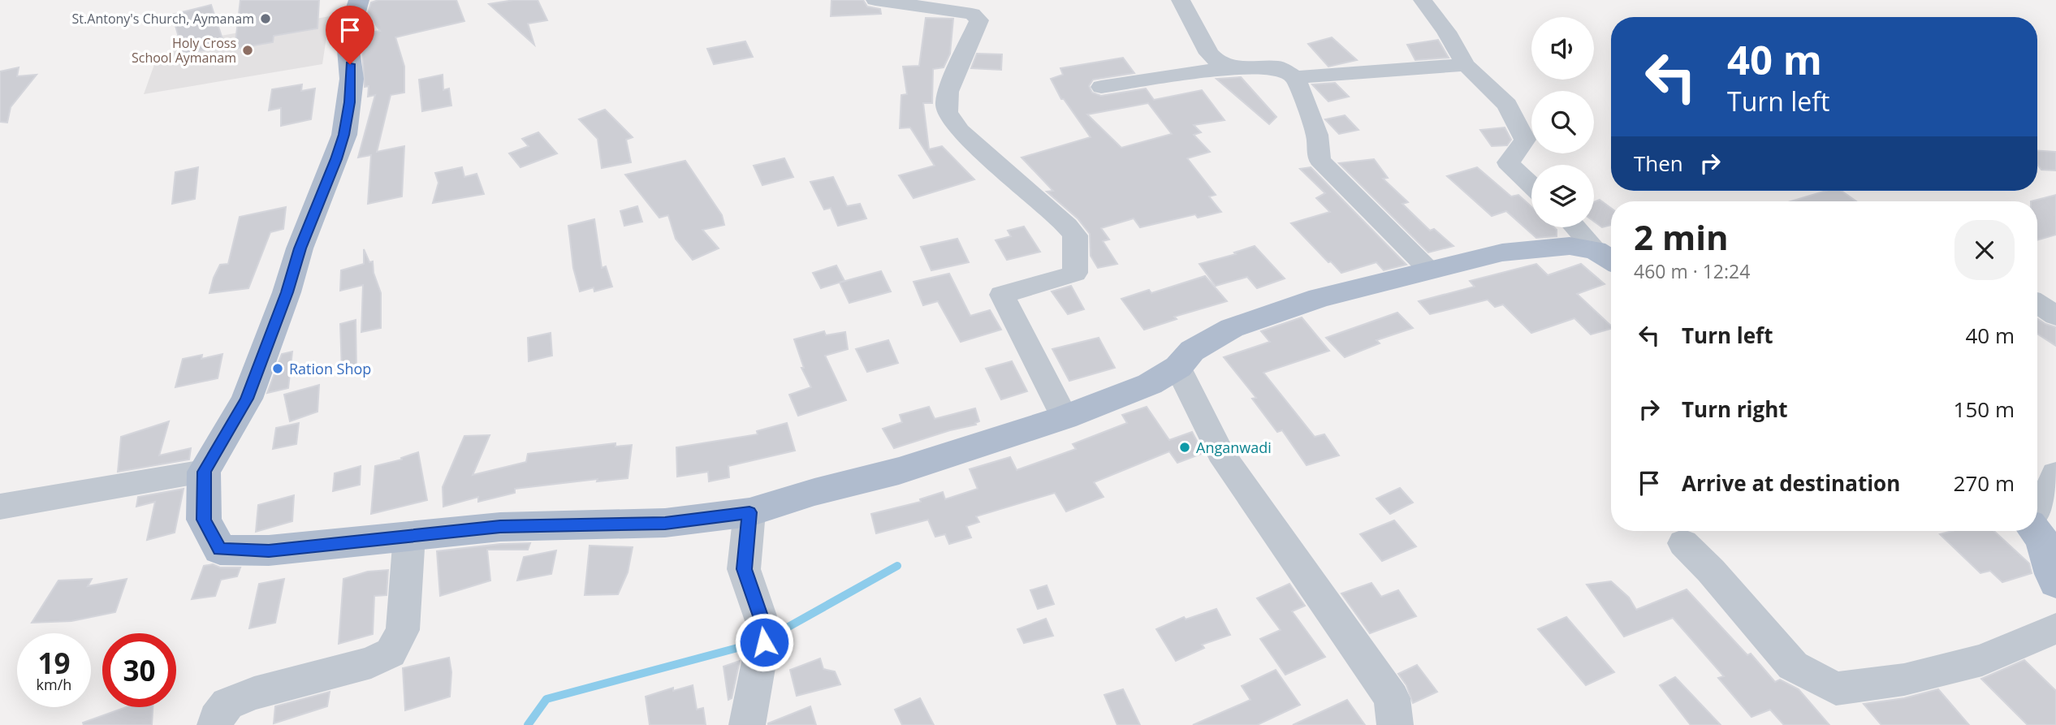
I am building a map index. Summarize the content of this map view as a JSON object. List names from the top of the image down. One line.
{"places":["St.Antony's Church, Aymanam","Holy Cross School Aymanam","Ration Shop","Anganwadi"],"page":{"turn":["40 m","Turn left"],"then":"Then","heading":["2 min","460 m · 12:24"],"list":[{"name":"Turn left","value":"40 m"},{"name":"Turn right","value":"150 m"},{"name":"Arrive at destination","value":"270 m"}],"speed":"19 km/h","limit":"30"}}
